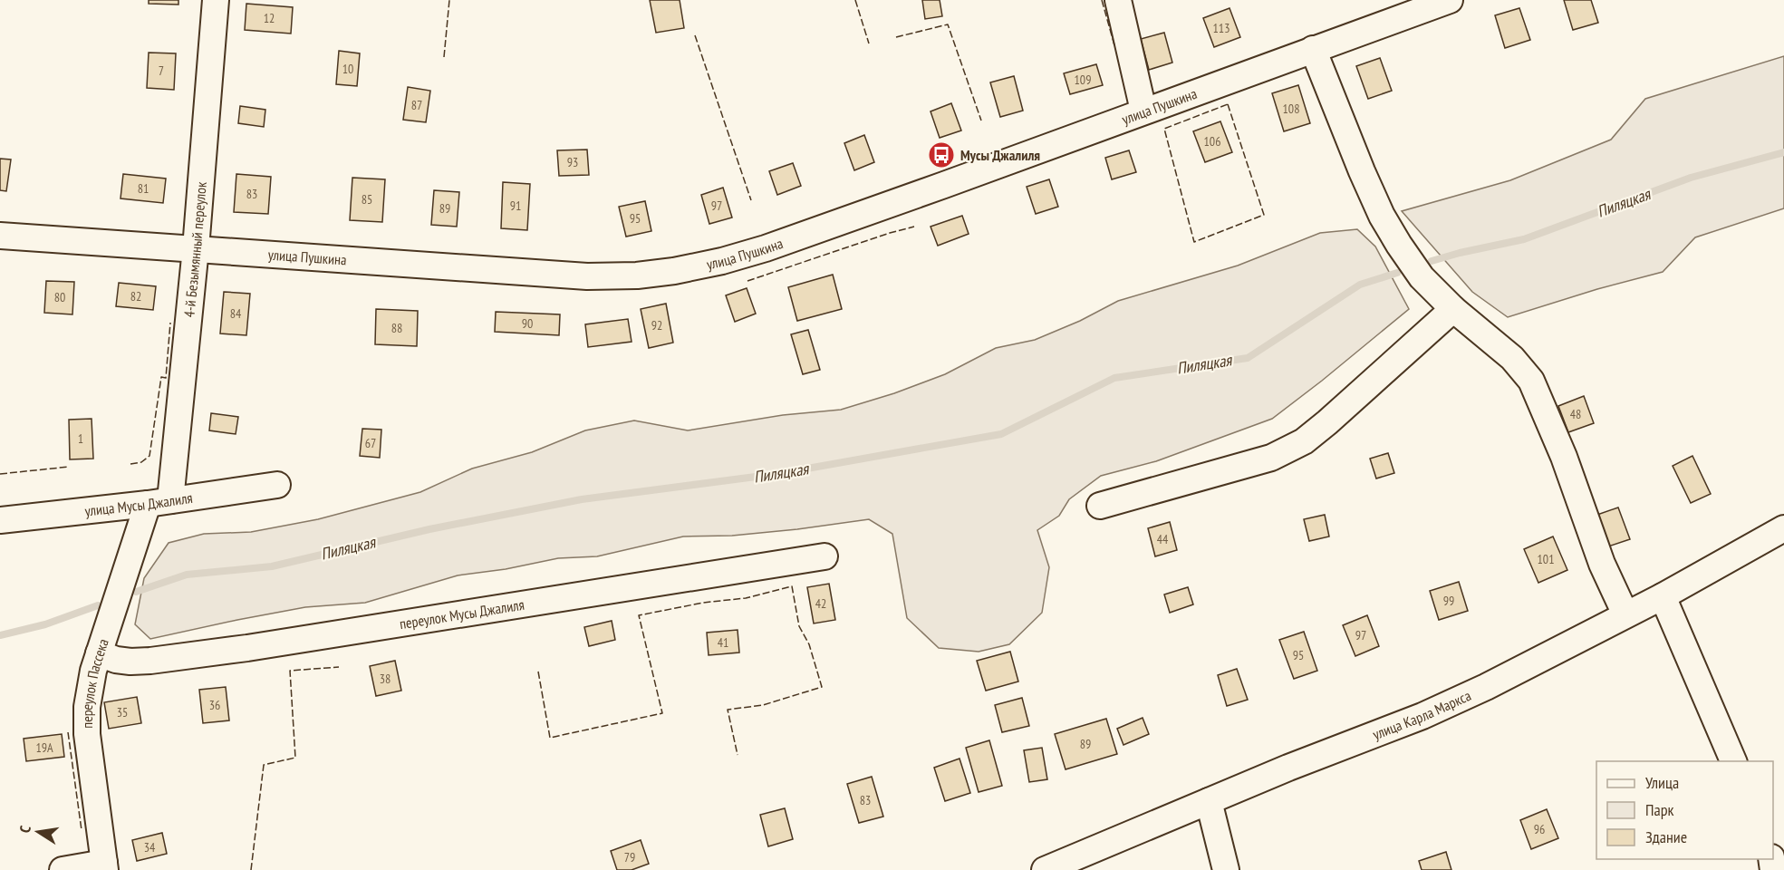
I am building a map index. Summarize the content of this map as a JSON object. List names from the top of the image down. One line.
{"streets":{"street":["улица Пушкина","4-й Безымянный переулок","улица Мусы Джалиля","переулок Мусы Джалиля","переулок Пассека","улица Карла Маркса"]},"crossings":[["улица Пушкина","4-й Безымянный переулок"],["4-й Безымянный переулок","улица Мусы Джалиля"],["4-й Безымянный переулок","переулок Пассека"],["улица Мусы Джалиля","переулок Пассека"],["переулок Мусы Джалиля","переулок Пассека"]],"water":["Пиляцкая"],"places":{"bus stop":["Мусы Джалиля"]},"house_numbers":["12","113","10","7","109","87","108","106","93","81","83","85","91","97","89","95","82","80","84","90","92","88","48","1","67","44","101","99","42","97","41","95","38","36","35","89","19А","83","96","34","79"],"legend":["Улица","Парк","Здание"],"north":"left"}
